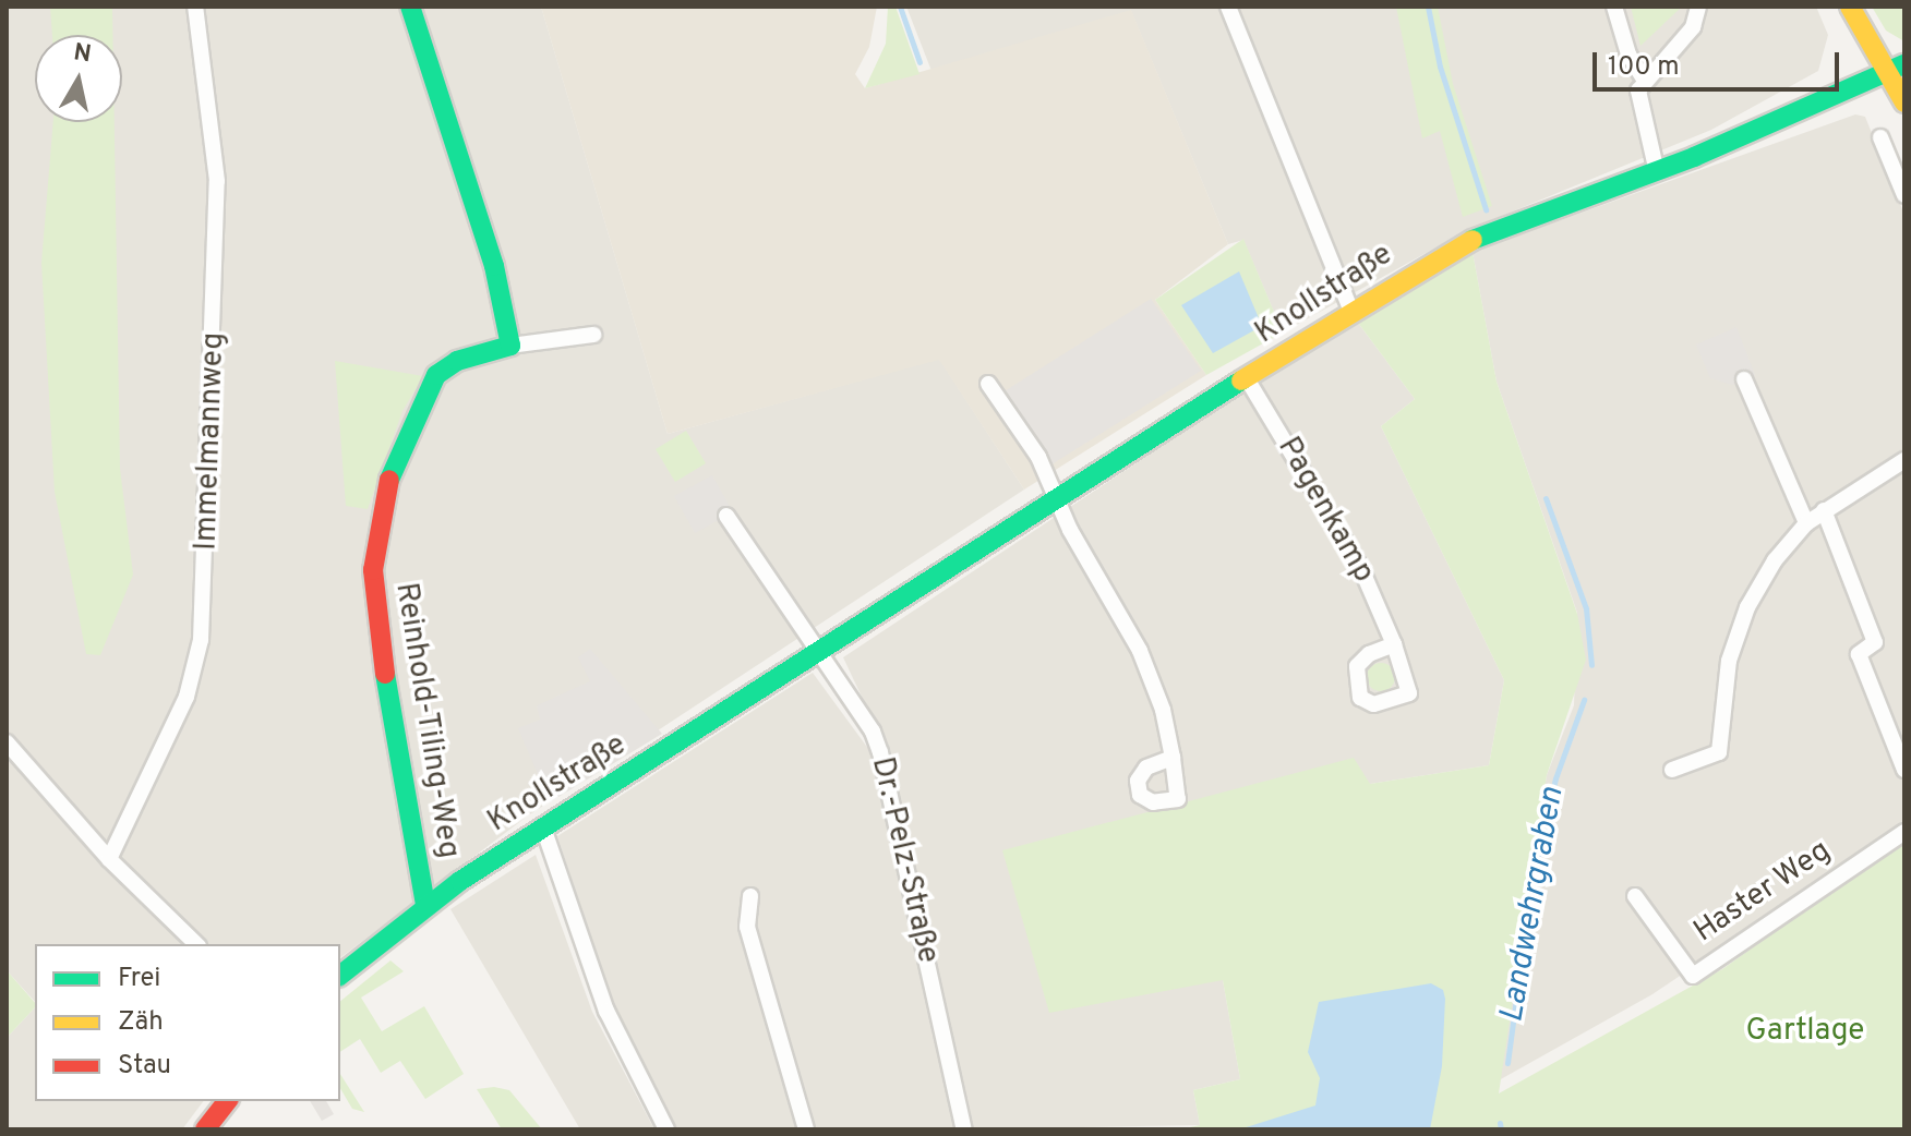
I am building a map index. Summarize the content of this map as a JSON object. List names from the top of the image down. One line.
{"streets":{"street":["Knollstraße","Immelmannweg","Pagenkamp","Reinhold-Tiling-Weg","Dr.-Pelz-Straße","Haster Weg"]},"crossings":[["Knollstraße","Pagenkamp"],["Knollstraße","Reinhold-Tiling-Weg"],["Knollstraße","Dr.-Pelz-Straße"]],"water":["Landwehrgraben"],"parks":["Gartlage"],"legend":["Frei","Zäh","Stau"],"scale_bar":"100 m","north":"top"}
